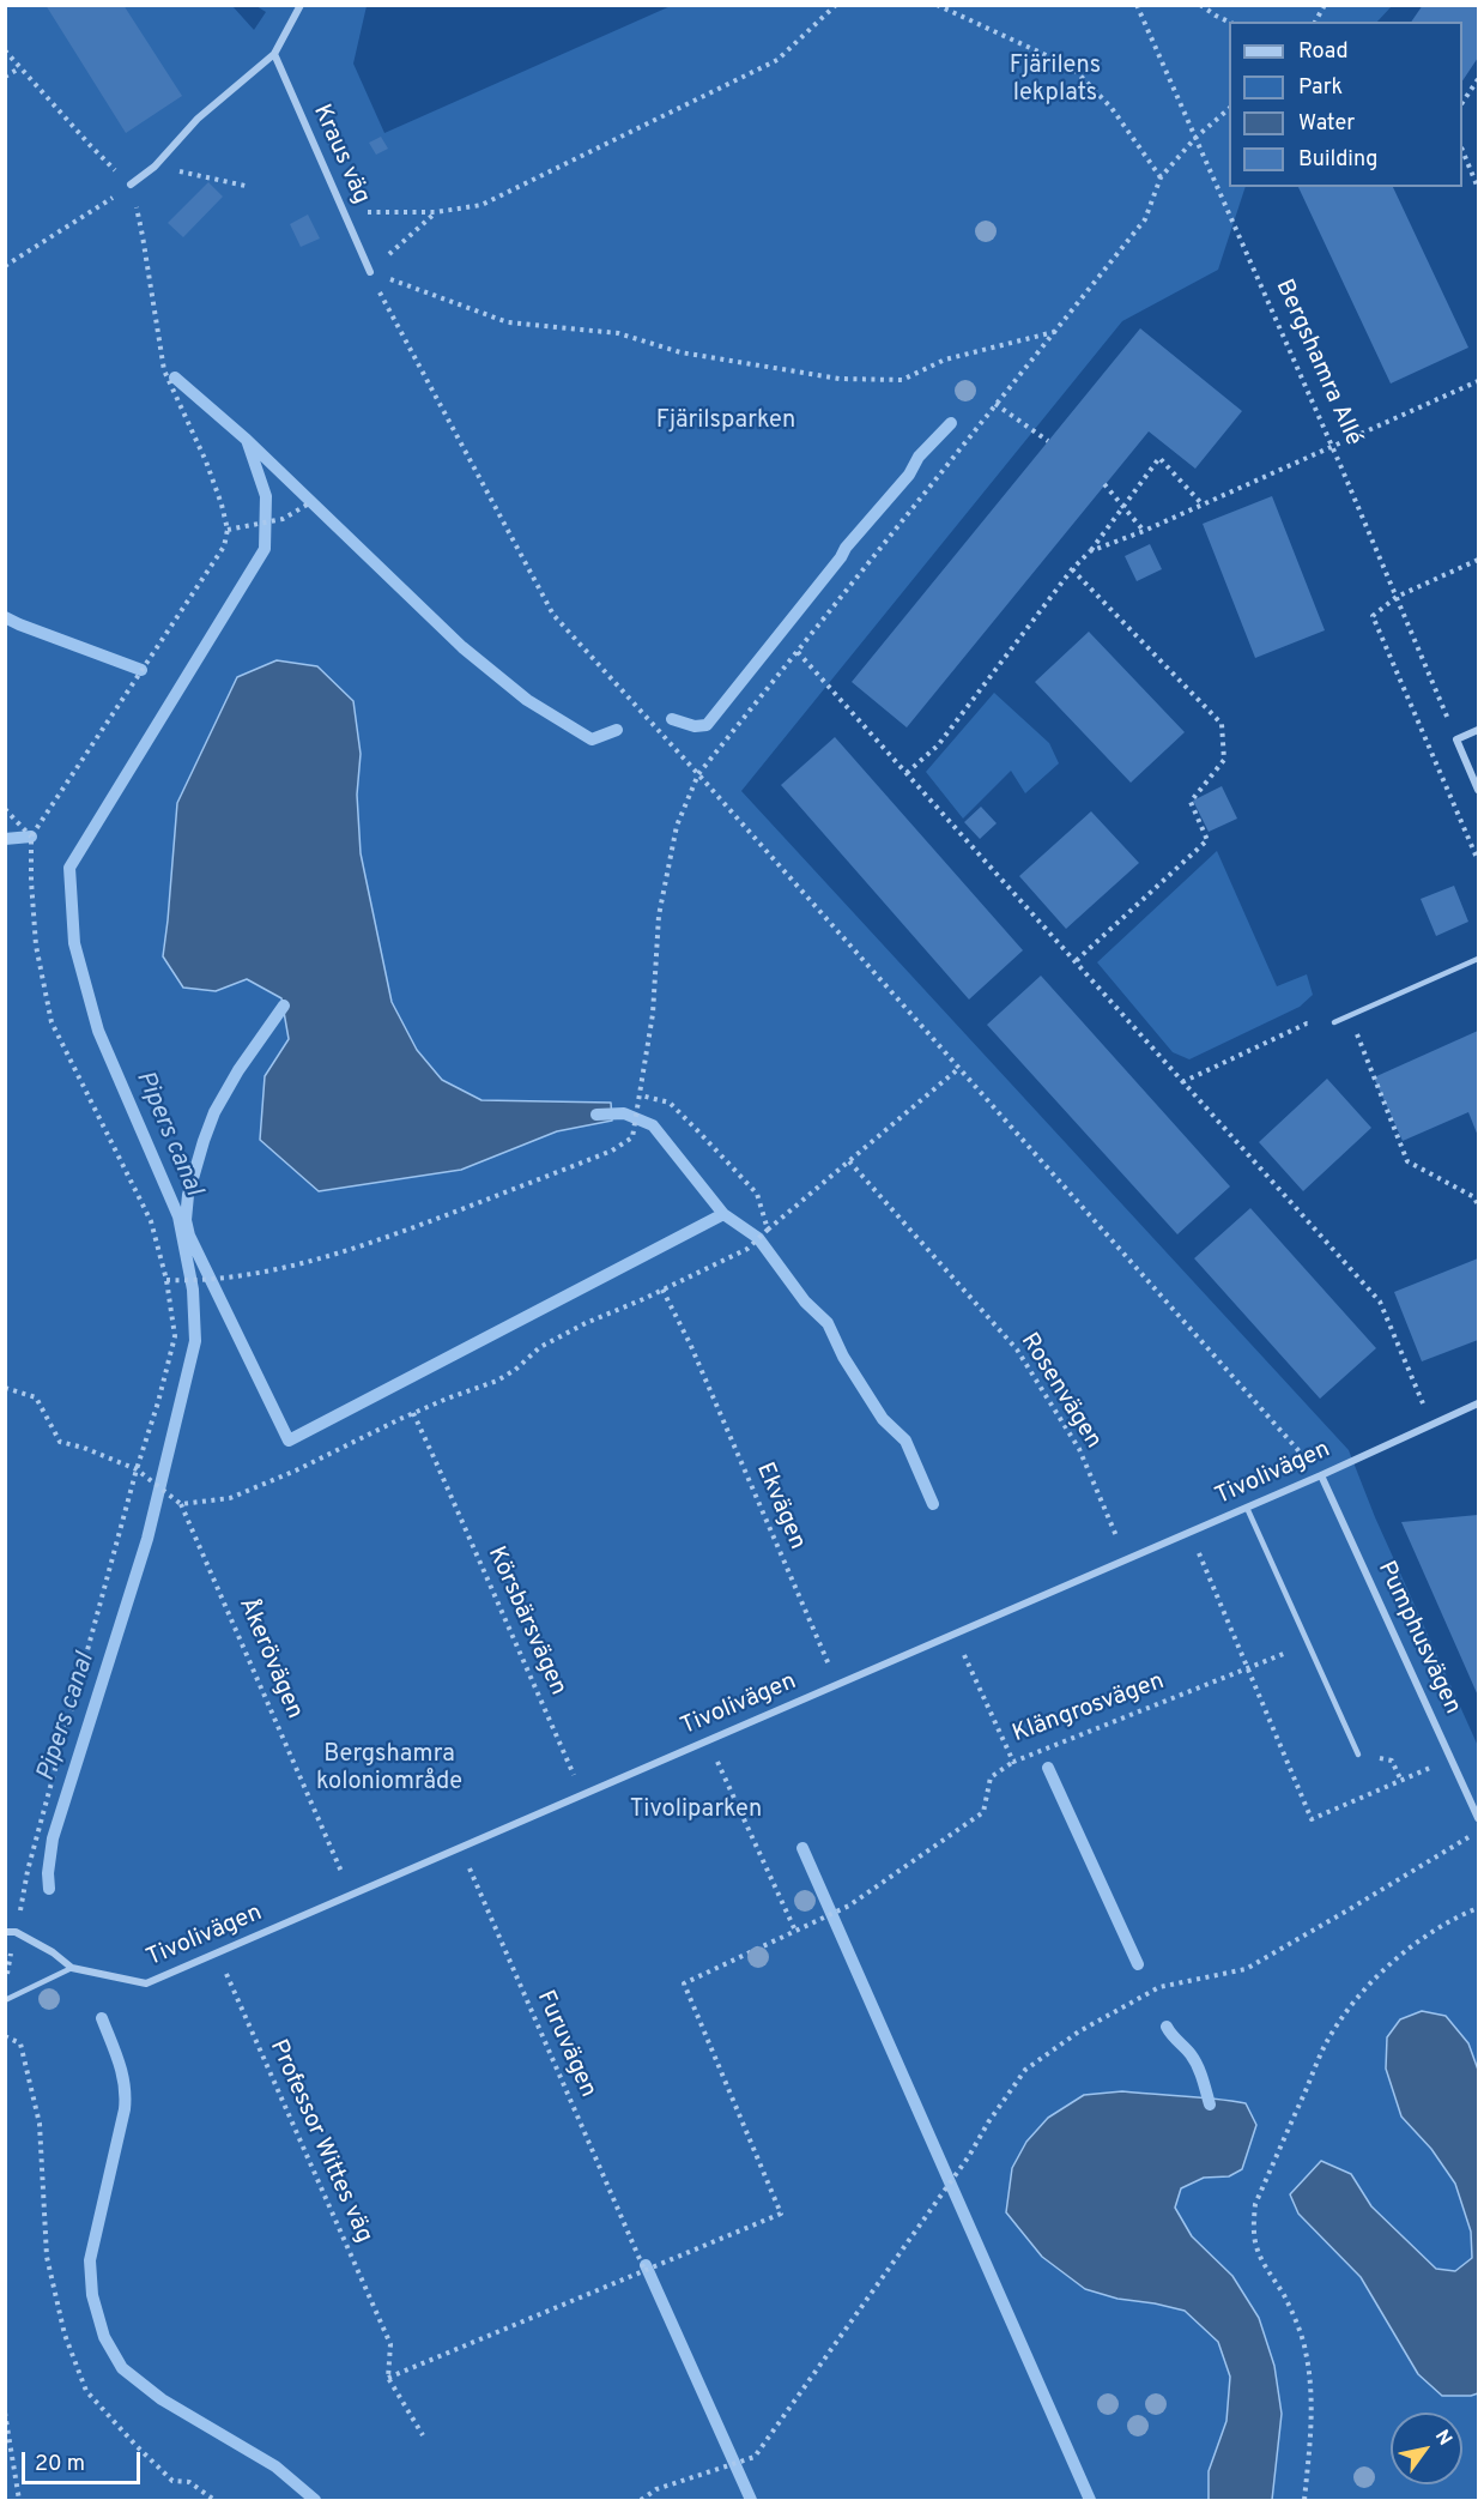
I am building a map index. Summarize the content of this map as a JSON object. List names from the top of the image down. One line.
{"streets":{"street":["Kraus väg","Tivolivägen","Pumphusvägen"],"path":["Bergshamra Allé","Rosenvägen","Ekvägen","Körsbärsvägen","Åkerövägen","Klängrosvägen","Furuvägen","Professor Wittes väg"]},"crossings":[["Rosenvägen","Tivolivägen"],["Tivolivägen","Ekvägen"],["Tivolivägen","Körsbärsvägen"],["Tivolivägen","Pumphusvägen"],["Tivolivägen","Åkerövägen"],["Tivolivägen","Klängrosvägen"],["Tivolivägen","Furuvägen"],["Tivolivägen","Professor Wittes väg"]],"water":["Pipers canal"],"parks":["Fjärilens lekplats","Fjärilsparken","Bergshamra koloniområde","Tivoliparken"],"legend":["Road","Park","Water","Building"],"scale_bar":"20 m","north":"top right"}
